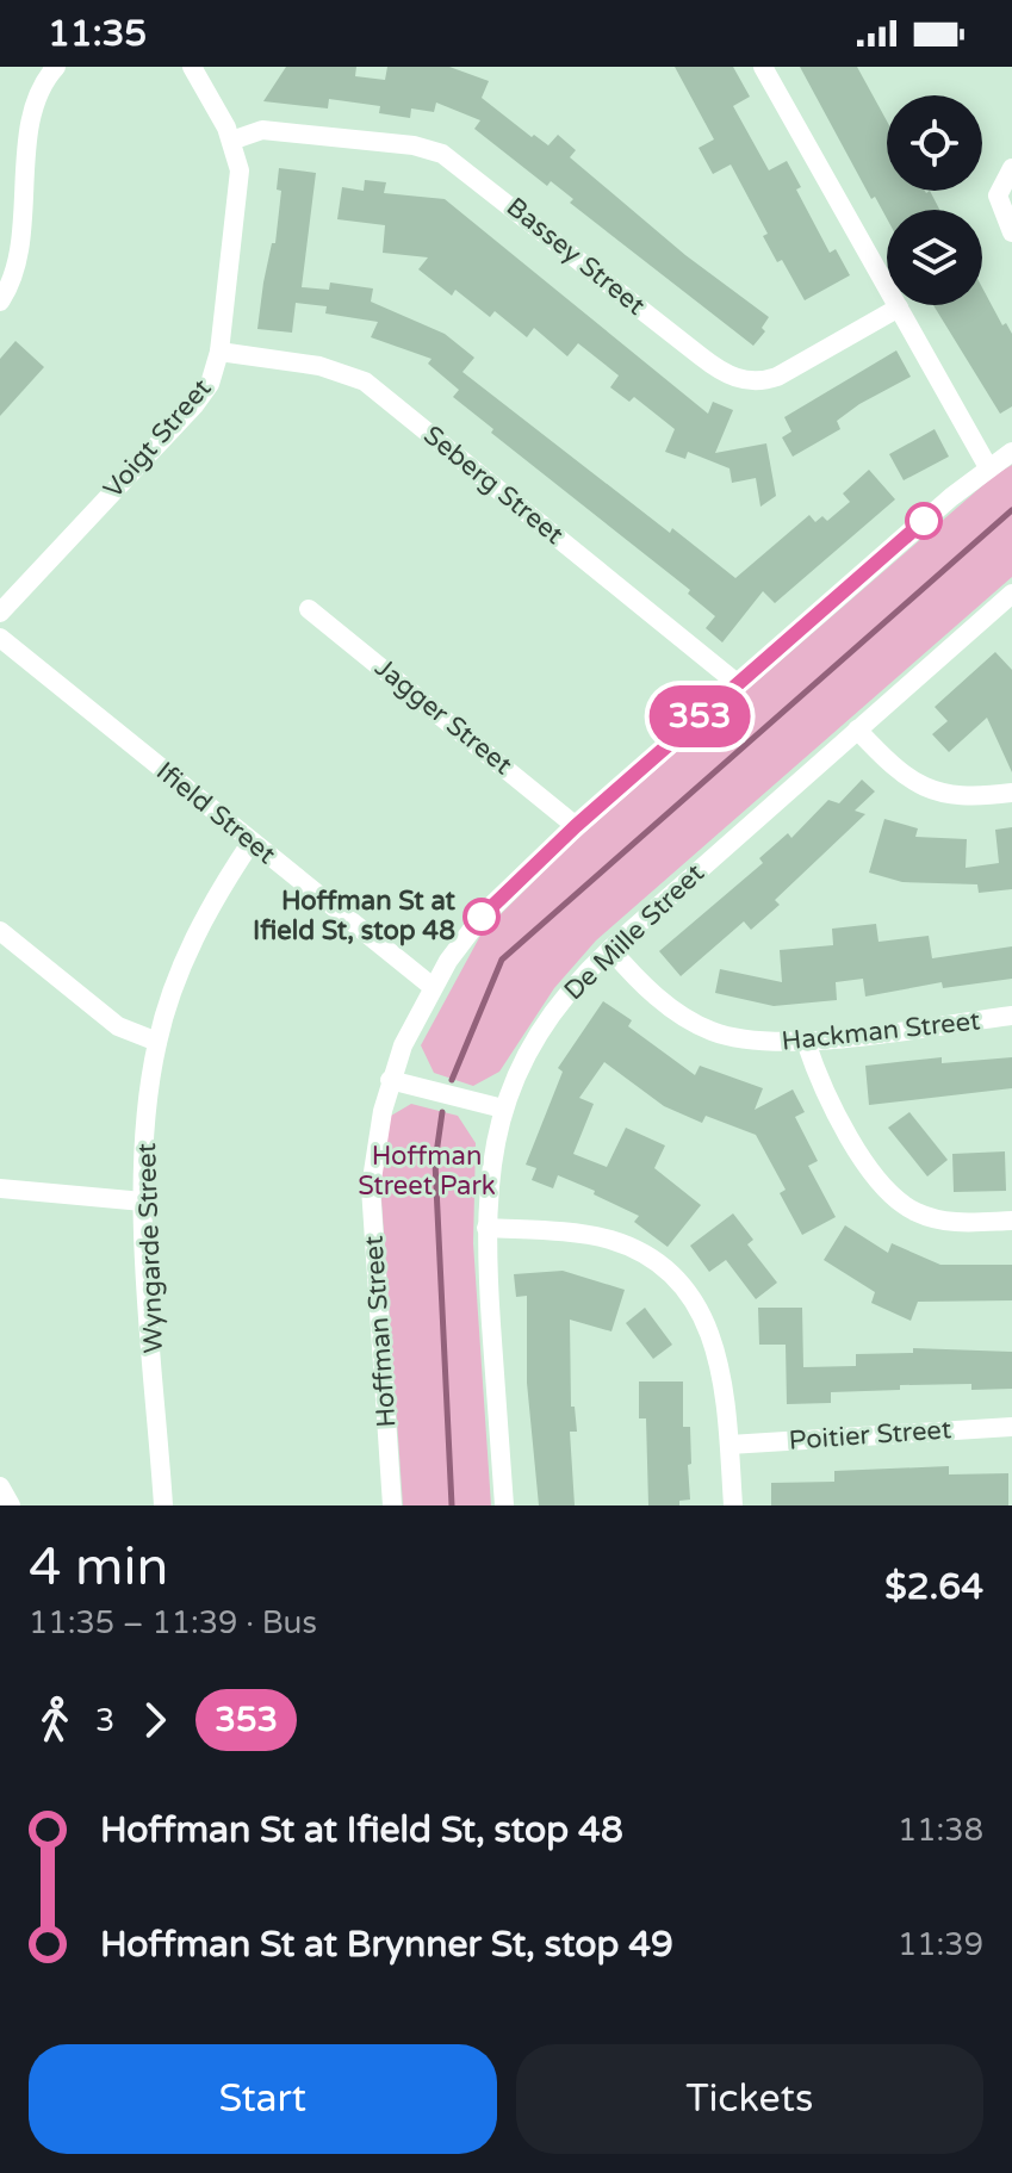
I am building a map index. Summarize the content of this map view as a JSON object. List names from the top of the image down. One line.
{"streets":{"street":["Bassey Street","Voigt Street","Seberg Street","Jagger Street","Ifield Street","De Mille Street","Hackman Street","Wyngarde Street","Hoffman Street","Poitier Street"]},"crossings":[["Bassey Street","Voigt Street"],["Voigt Street","Seberg Street"],["Seberg Street","Hoffman Street"],["Jagger Street","Hoffman Street"],["Ifield Street","Wyngarde Street"],["Ifield Street","Hoffman Street"],["De Mille Street","Hackman Street"]],"parks":["Hoffman Street Park"],"places":["Hoffman St at Ifield St, stop 48"],"lines":["bus line 353"],"page":{"status":"11:35","on_map":"353","heading":["4 min","11:35 – 11:39 · Bus","$2.64"],"legs":["3","353"],"list":[{"name":"Hoffman St at Ifield St, stop 48","value":"11:38"},{"name":"Hoffman St at Brynner St, stop 49","value":"11:39"}],"buttons":["Start","Tickets"]}}
